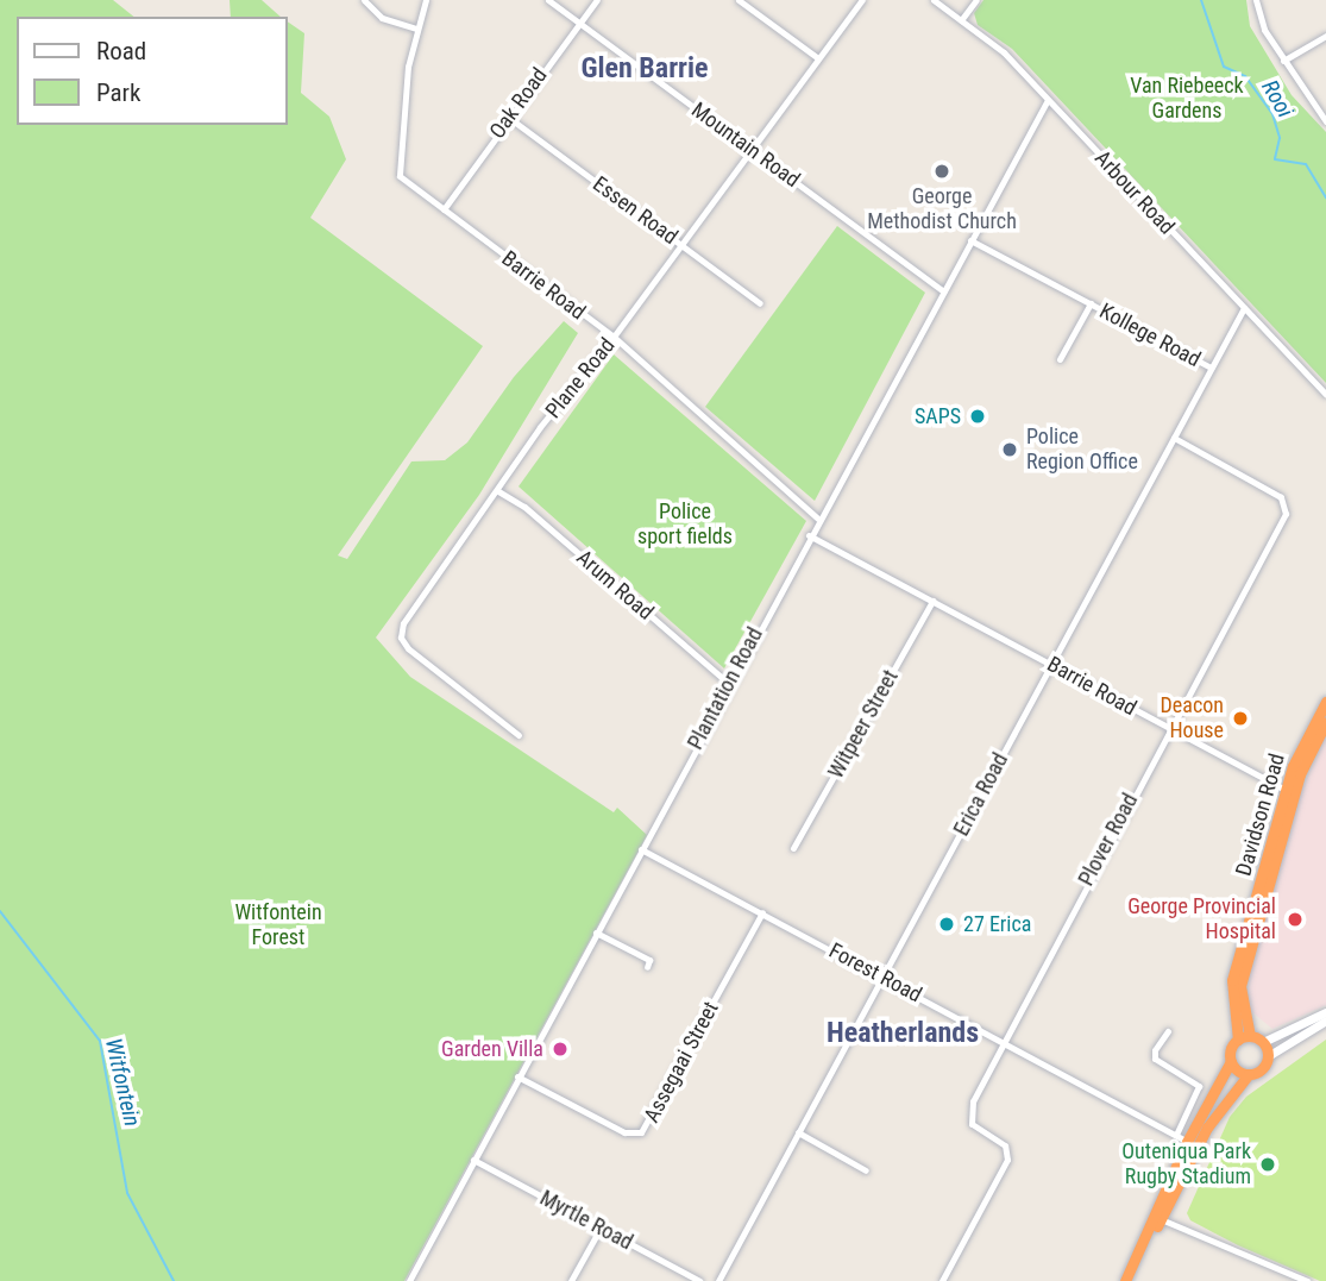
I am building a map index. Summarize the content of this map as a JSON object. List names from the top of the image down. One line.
{"streets":{"highway":["Davidson Road"],"street":["Oak Road","Mountain Road","Arbour Road","Essen Road","Barrie Road","Kollege Road","Plane Road","Arum Road","Plantation Road","Witpeer Street","Erica Road","Plover Road","Forest Road","Assegaai Street","Myrtle Road"]},"crossings":[["Oak Road","Mountain Road"],["Oak Road","Essen Road"],["Oak Road","Barrie Road"],["Mountain Road","Plane Road"],["Mountain Road","Plantation Road"],["Arbour Road","Plantation Road"],["Arbour Road","Erica Road"],["Essen Road","Plane Road"],["Barrie Road","Plane Road"],["Barrie Road","Plantation Road"],["Barrie Road","Witpeer Street"],["Barrie Road","Erica Road"],["Barrie Road","Davidson Road"],["Barrie Road","Plover Road"],["Kollege Road","Plantation Road"],["Kollege Road","Erica Road"],["Plane Road","Arum Road"],["Arum Road","Plantation Road"],["Plantation Road","Forest Road"],["Plantation Road","Assegaai Street"],["Plantation Road","Myrtle Road"],["Erica Road","Plover Road"],["Erica Road","Forest Road"],["Plover Road","Forest Road"],["Forest Road","Assegaai Street"]],"districts":["Glen Barrie","Heatherlands"],"water":["Rooi","Witfontein"],"parks":["Van Riebeeck Gardens","Police sport fields","Witfontein Forest"],"places":["George Methodist Church","SAPS","Police Region Office","Deacon House","George Provincial Hospital","27 Erica","Garden Villa","Outeniqua Park Rugby Stadium"],"legend":["Road","Park"]}
